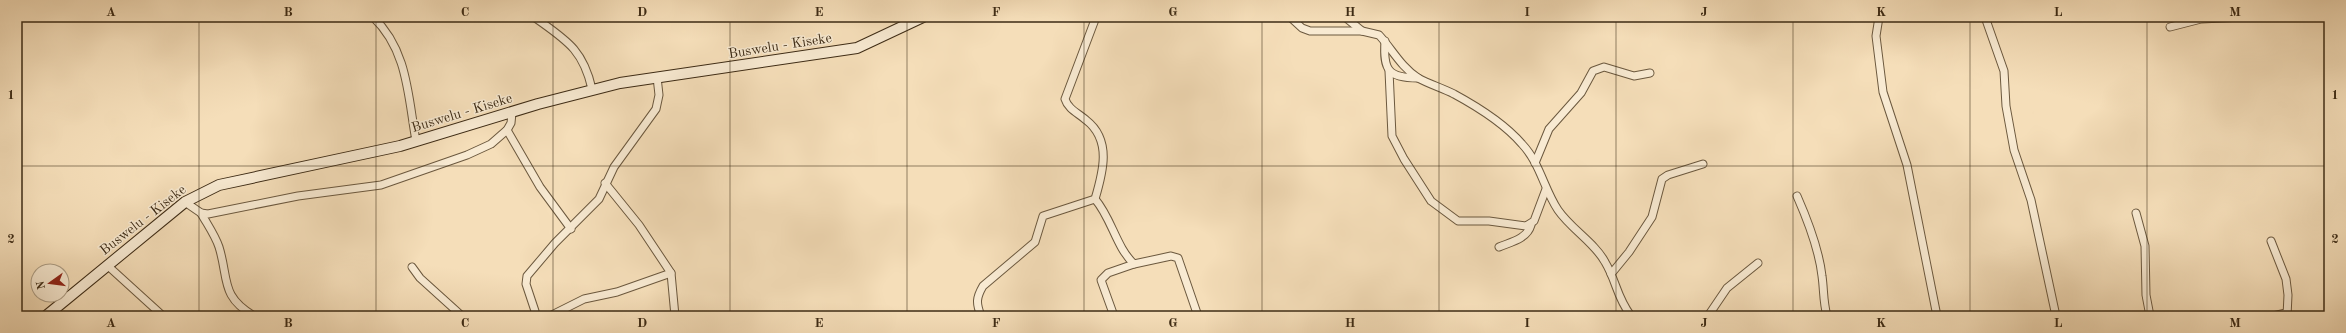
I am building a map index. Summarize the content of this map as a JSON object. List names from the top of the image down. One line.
{"streets":{"main road":["Buswelu - Kiseke"]},"north":"left","grid":{"columns":["A","B","C","D","E","F","G","H","I","J","K","L","M"],"rows":["1","2"]}}
